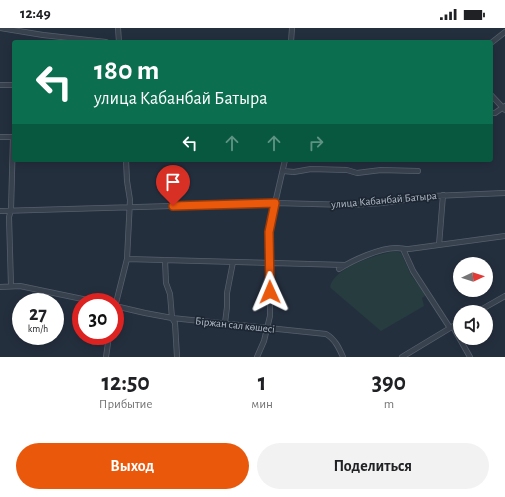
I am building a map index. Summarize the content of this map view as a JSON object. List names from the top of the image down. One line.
{"streets":{"street":["улица Кабанбай Батыра","Біржан сал көшесі"]},"north":"right","page":{"status":"12:49","turn":["180 m","улица Кабанбай Батыра"],"speed":"27 km/h","limit":"30","eta":["12:50","Прибытие","1","мин","390","m"],"buttons":["Выход","Поделиться"]}}
